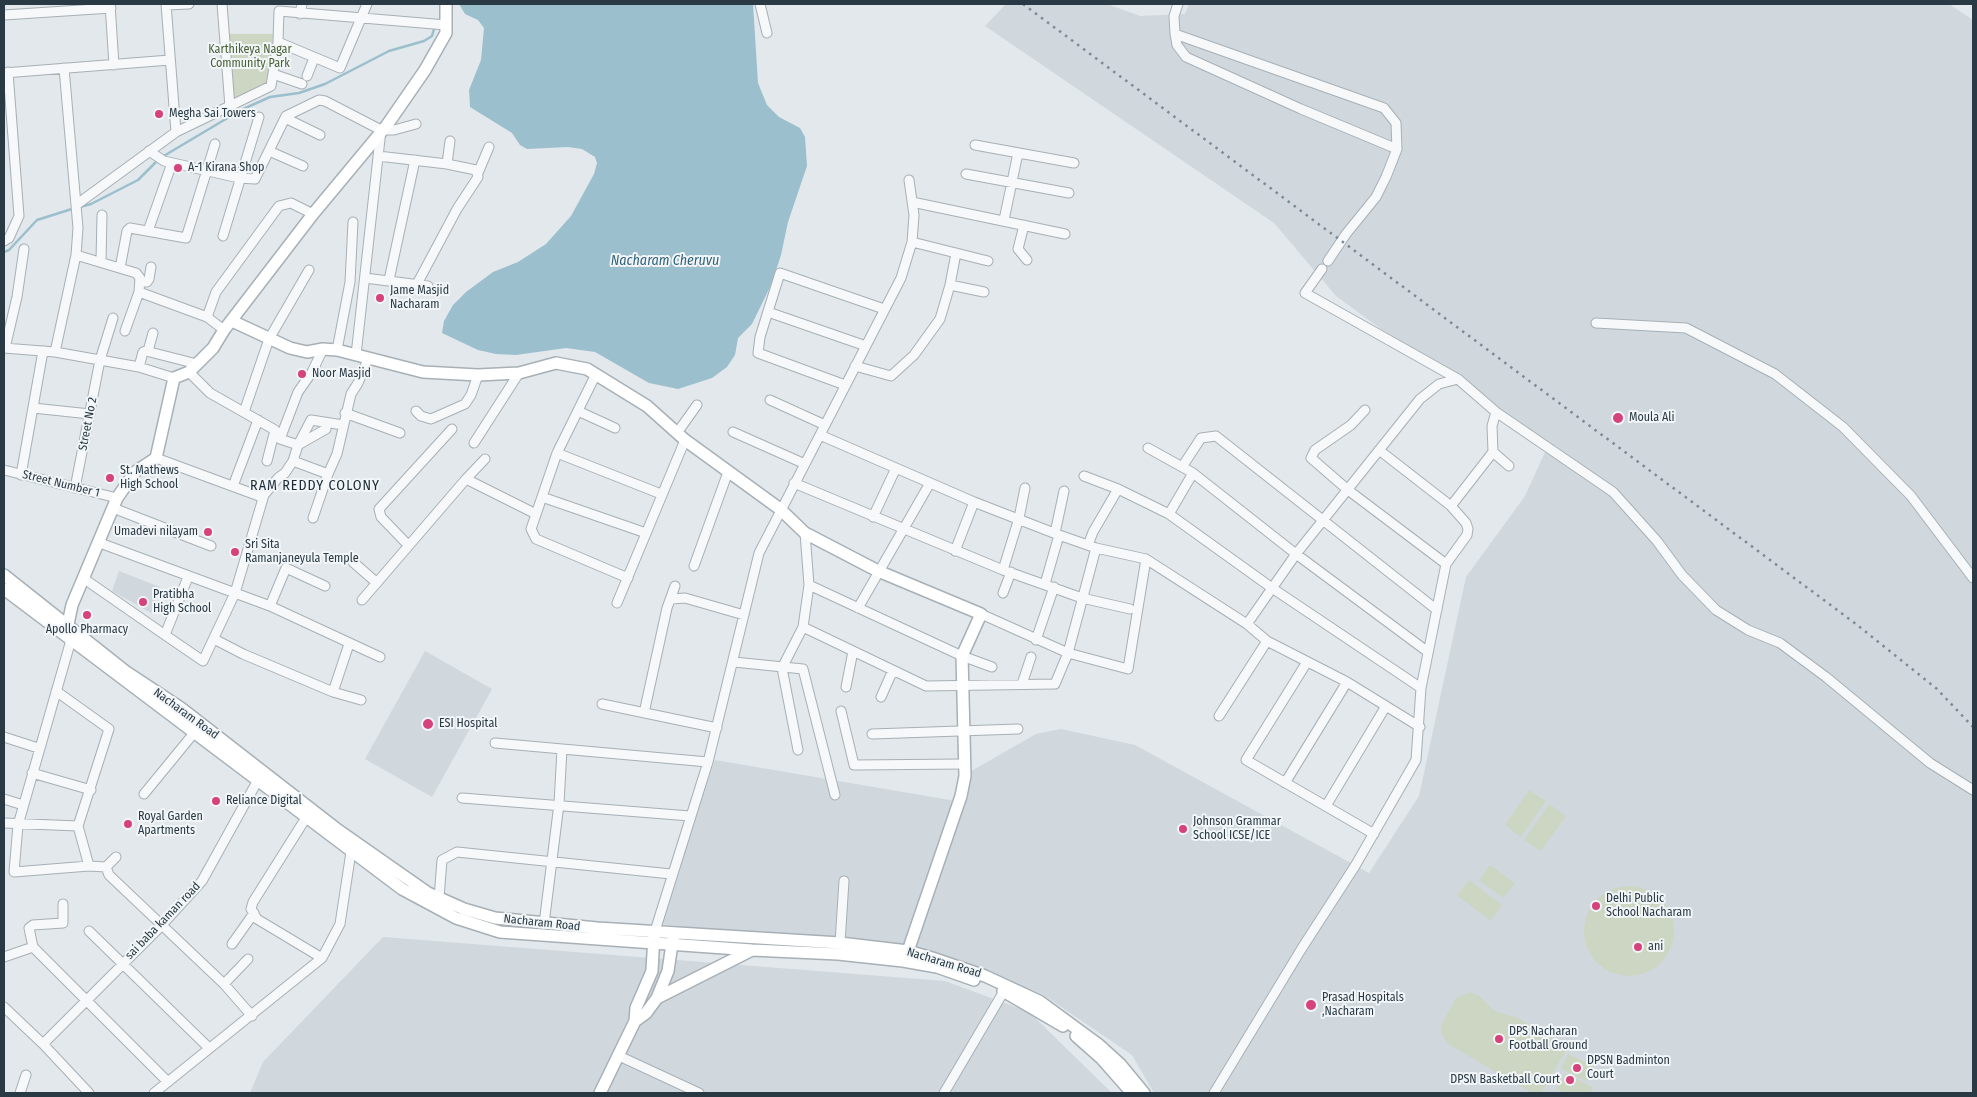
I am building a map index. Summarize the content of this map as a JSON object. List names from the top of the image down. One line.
{"streets":{"main road":["Nacharam Road"],"street":["Street No 2","Street Number 1","sai baba kaman road"]},"crossings":[["Street No 2","Street Number 1"],["Nacharam Road","sai baba kaman road"]],"districts":["RAM REDDY COLONY"],"water":["Nacharam Cheruvu"],"parks":["Karthikeya Nagar Community Park"],"places":["Megha Sai Towers","A-1 Kirana Shop","Jame Masjid Nacharam","Noor Masjid","Moula Ali","St. Mathews High School","Umadevi nilayam","Sri Sita Ramanjaneyula Temple","Pratibha High School","Apollo Pharmacy","ESI Hospital","Reliance Digital","Royal Garden Apartments","Johnson Grammar School ICSE/ICE","Delhi Public School Nacharam","ani","Prasad Hospitals ,Nacharam","DPS Nacharan Football Ground","DPSN Badminton Court","DPSN Basketball Court"]}
